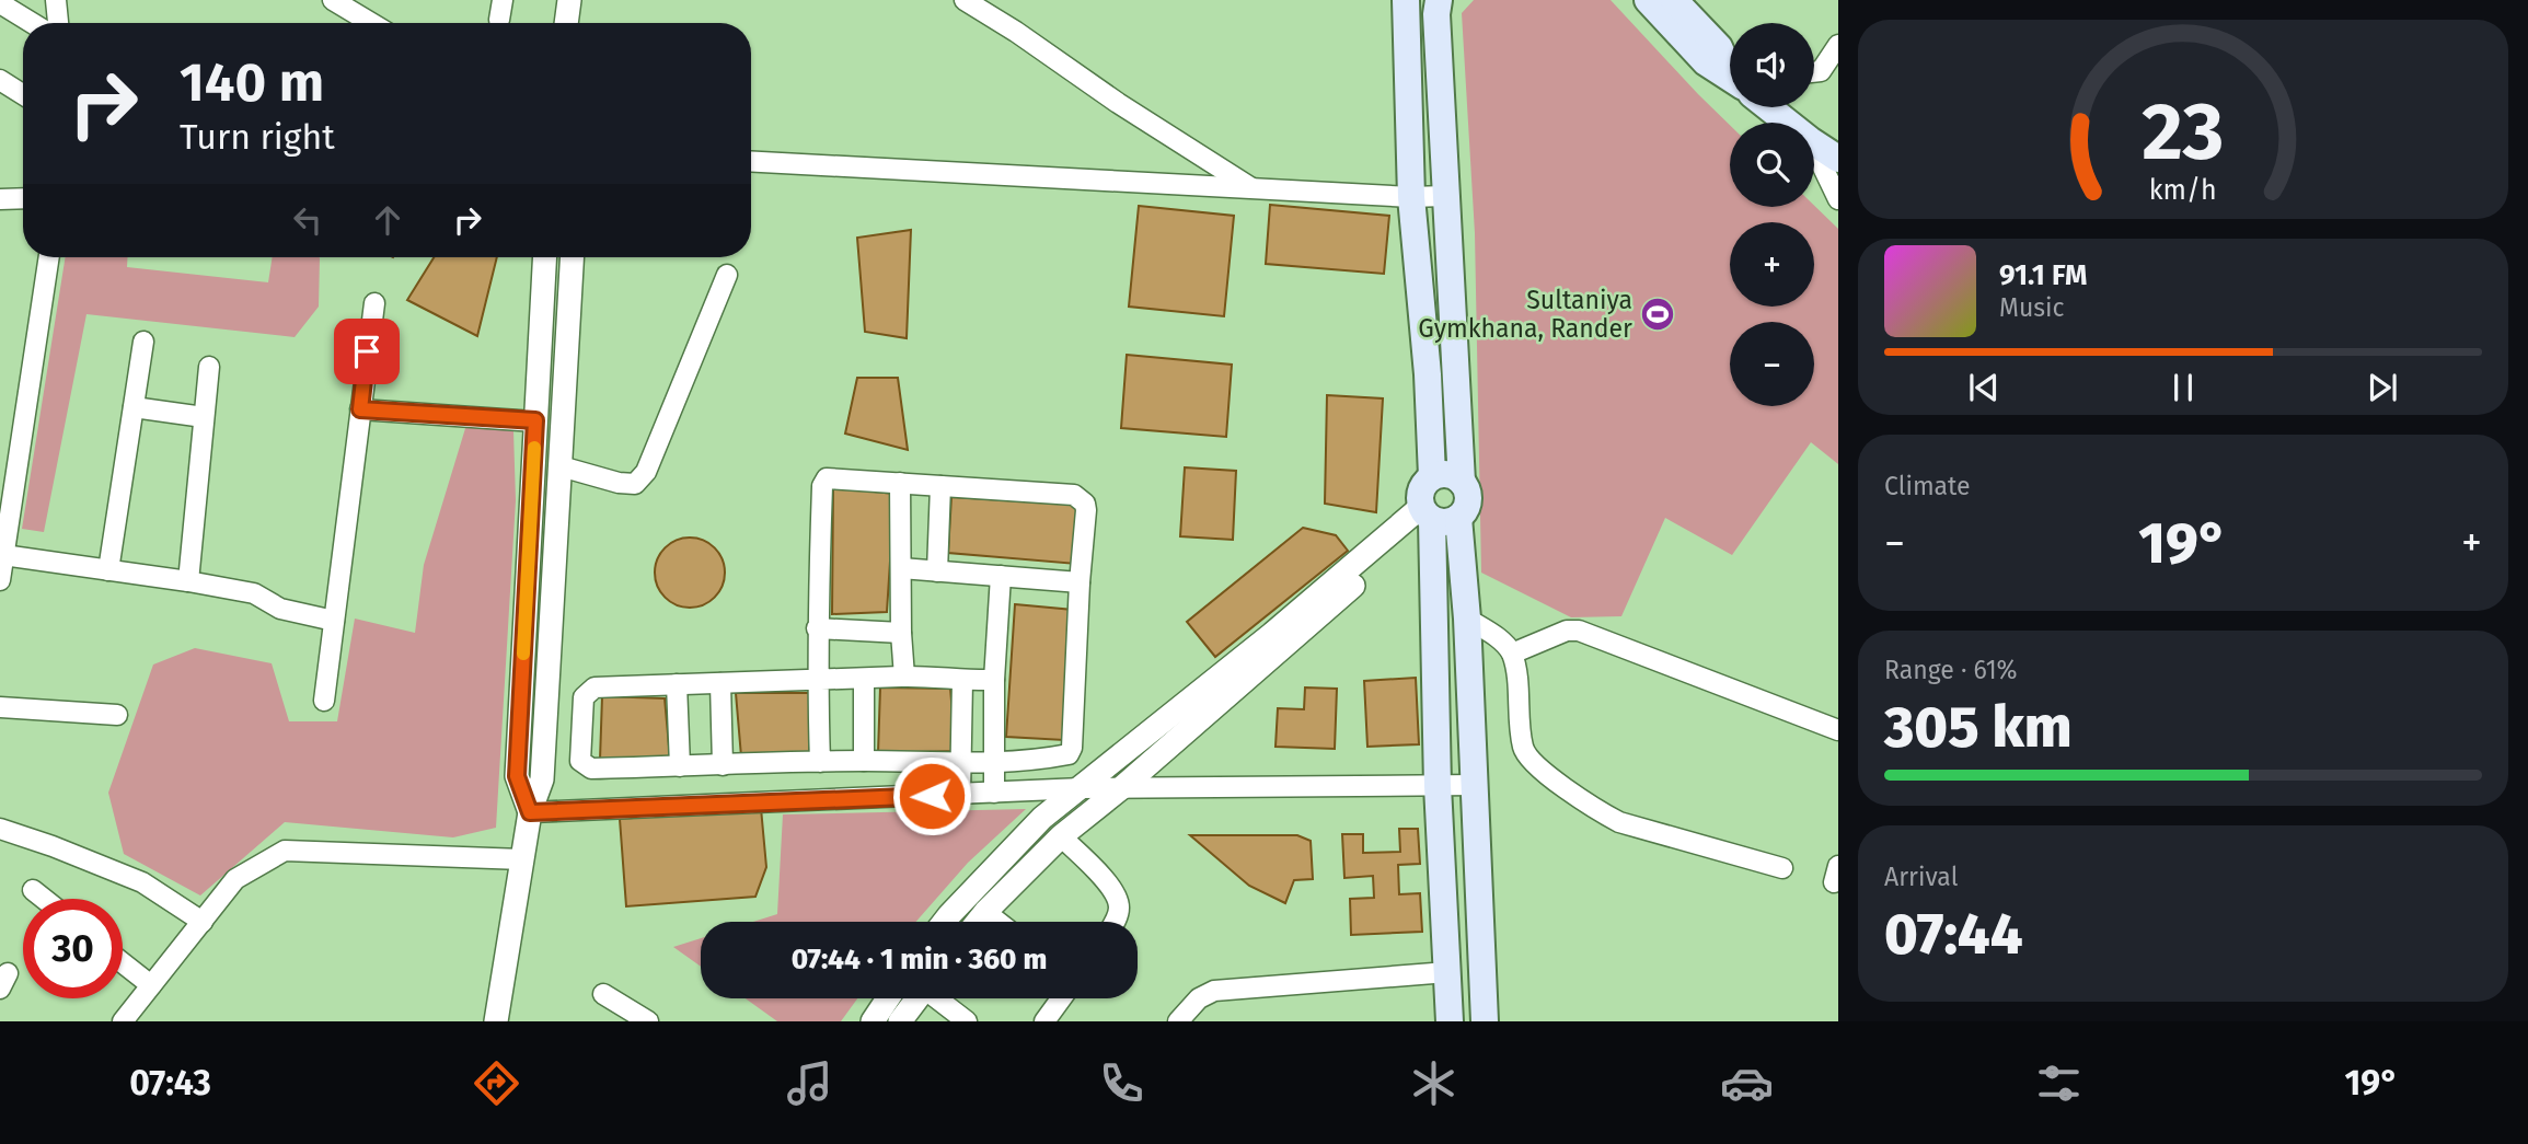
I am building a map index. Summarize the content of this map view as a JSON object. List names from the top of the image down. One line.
{"places":{"sports":["Sultaniya Gymkhana, Rander"]},"page":{"map_buttons":["+","−"],"turn":["140 m","Turn right"],"song":["91.1 FM","Music"],"tile":["Climate",["Range · 61%","305 km"],["Arrival","07:44"]],"heat":["−","19°","+"],"limit":"30","trip":"07:44 · 1 min · 360 m","tabs":["07:43","19°"],"gauge":["23","km/h"]}}
